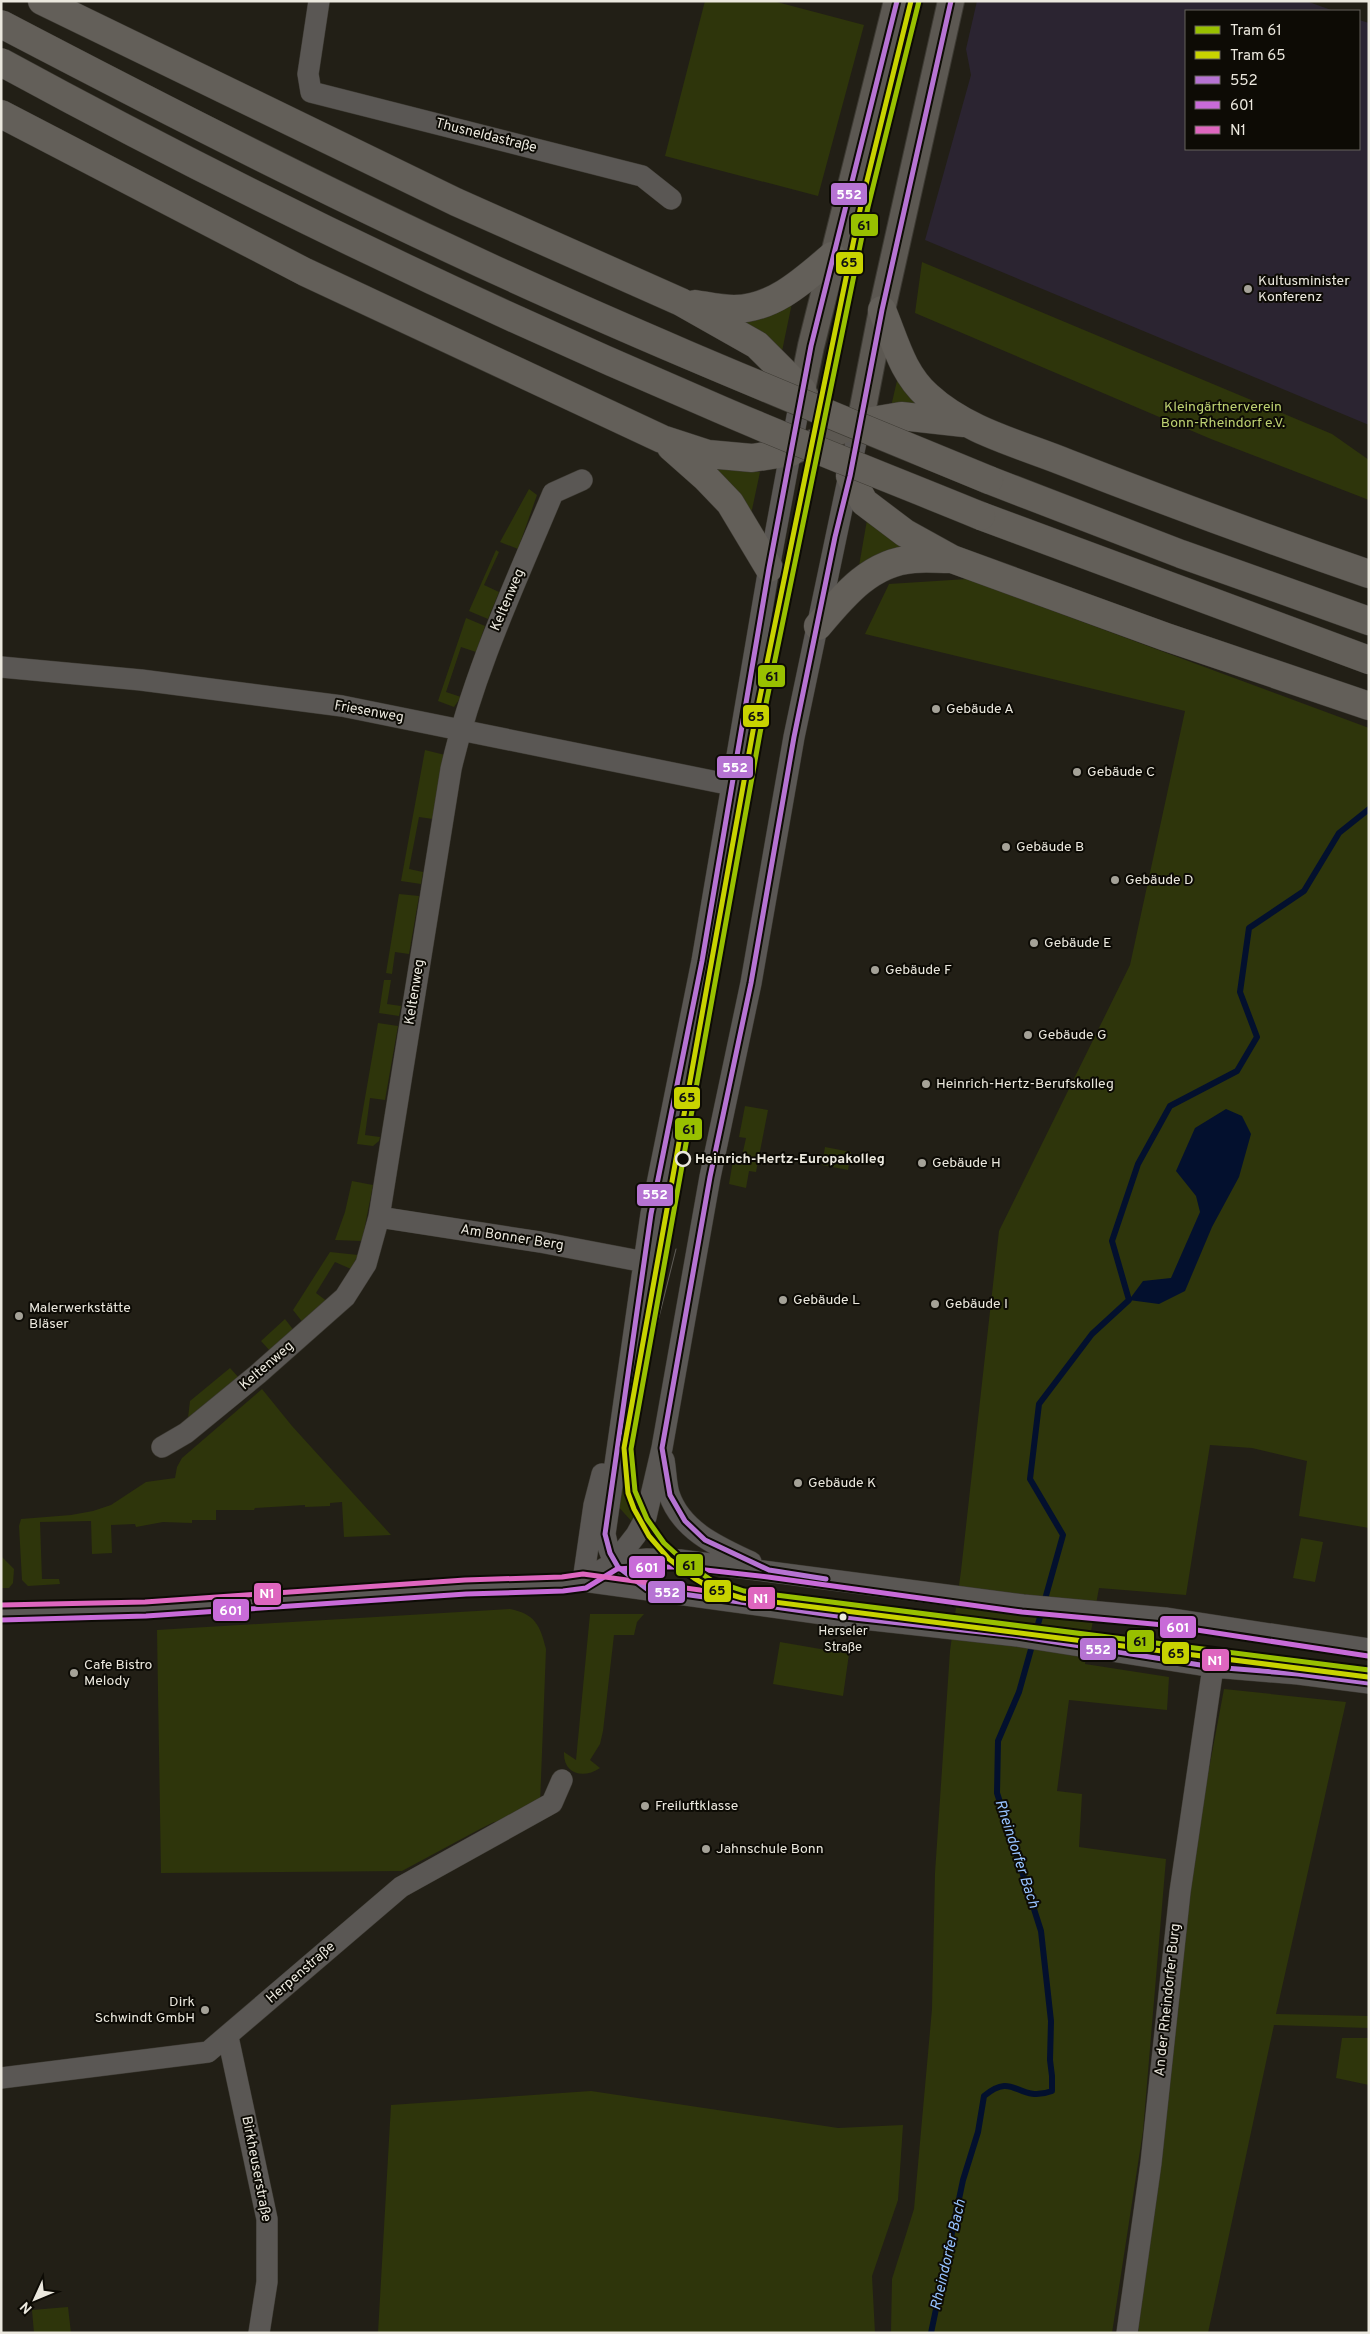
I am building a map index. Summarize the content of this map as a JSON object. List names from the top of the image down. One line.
{"streets":{"street":["Thusneldastraße","Keltenweg","Friesenweg","Am Bonner Berg","Herpenstraße","An der Rheindorfer Burg","Birkheuserstraße"]},"crossings":[["Keltenweg","Friesenweg"],["Keltenweg","Am Bonner Berg"],["Herpenstraße","Birkheuserstraße"]],"water":["Rheindorfer Bach"],"parks":["Kleingärtnerverein Bonn-Rheindorf e.V."],"places":["Kultusminister Konferenz","Gebäude A","Gebäude C","Gebäude B","Gebäude D","Gebäude E","Gebäude F","Gebäude G","Heinrich-Hertz-Berufskolleg","Heinrich-Hertz-Europakolleg","Gebäude H","Gebäude L","Gebäude I","Malerwerkstätte Bläser","Gebäude K","Herseler Straße","Cafe Bistro Melody","Freiluftklasse","Jahnschule Bonn","Dirk Schwindt GmbH"],"lines":["tram line 61","tram line 65","transit line 552","transit line 601","transit line N1"],"legend":["Tram 61","Tram 65","552","601","N1"],"north":"bottom left"}
